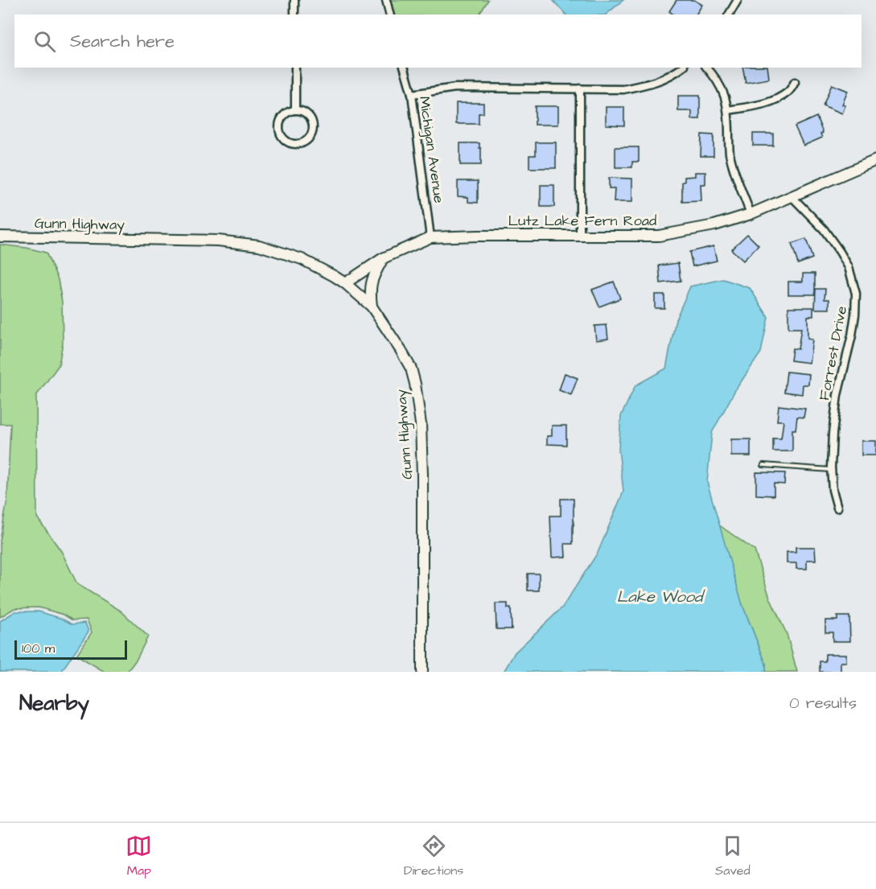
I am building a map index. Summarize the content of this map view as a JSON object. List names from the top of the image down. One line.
{"streets":{"main road":["Lutz Lake Fern Road","Gunn Highway"],"street":["Michigan Avenue","Forrest Drive"]},"crossings":[["Michigan Avenue","Lutz Lake Fern Road"],["Lutz Lake Fern Road","Gunn Highway"],["Lutz Lake Fern Road","Forrest Drive"]],"water":["Lake Wood"],"scale_bar":"100 m","page":{"search":"Search here","scale":"100 m","heading":["Nearby","0 results"],"nav":["Map","Directions","Saved"]}}
